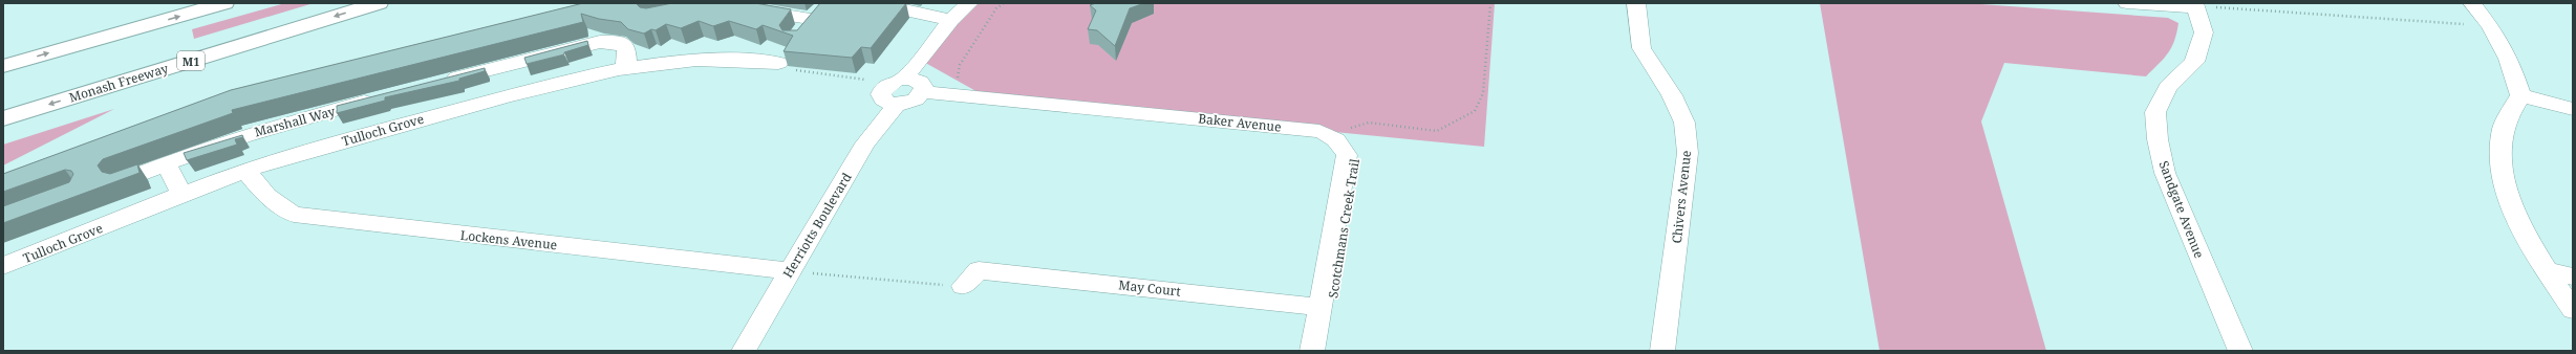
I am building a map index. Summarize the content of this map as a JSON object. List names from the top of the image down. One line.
{"streets":{"highway":["M1","Monash Freeway"],"street":["Marshall Way","Baker Avenue","Tulloch Grove","Chivers Avenue","Sandgate Avenue","Herriotts Boulevard","Lockens Avenue","May Court"]},"crossings":[["Baker Avenue","May Court"],["Tulloch Grove","Lockens Avenue"],["Herriotts Boulevard","Lockens Avenue"]]}
